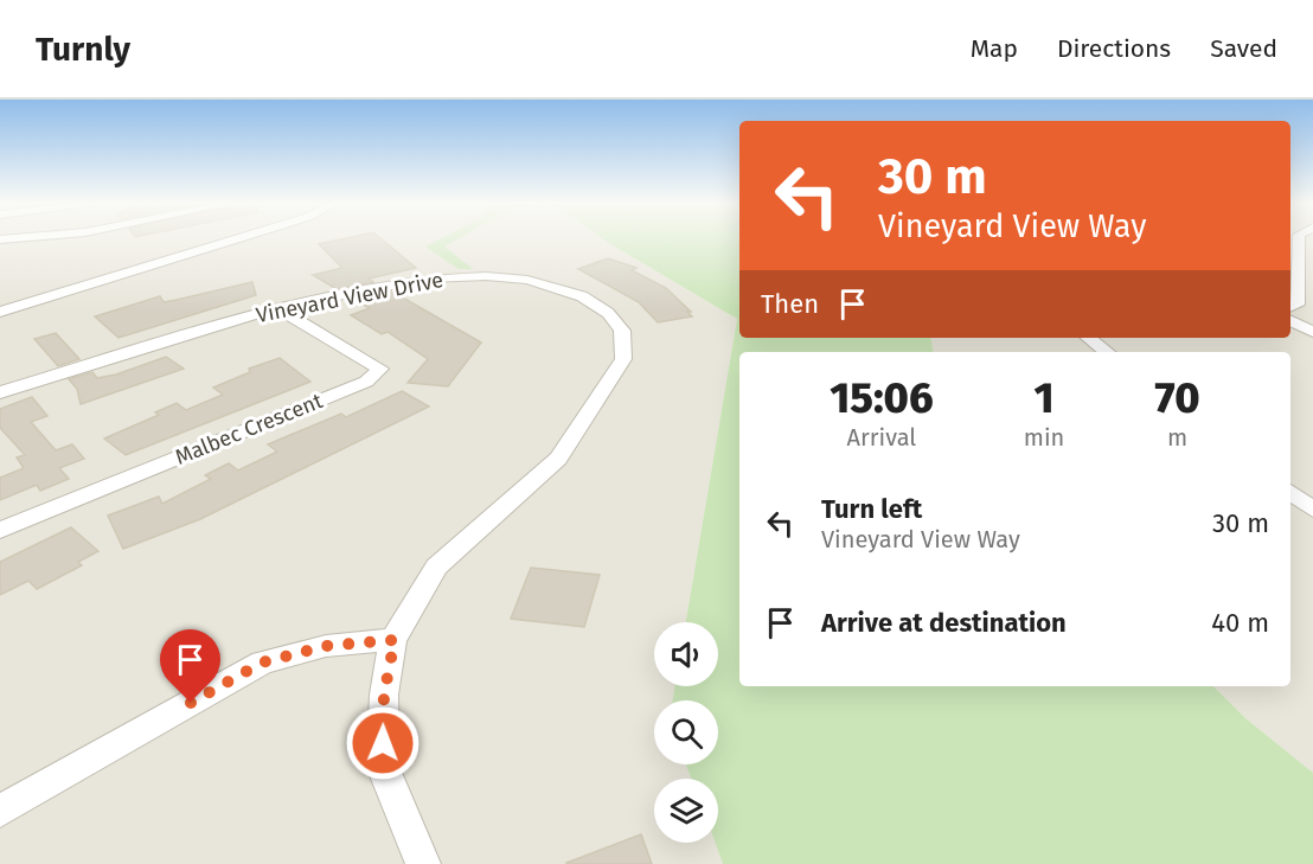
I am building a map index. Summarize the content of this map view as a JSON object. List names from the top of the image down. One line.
{"streets":{"street":["Vineyard View Drive","Malbec Crescent"]},"crossings":[["Vineyard View Drive","Malbec Crescent"]],"page":{"header":"Turnly","nav":["Map","Directions","Saved"],"turn":["30 m","Vineyard View Way"],"then":"Then","eta":["15:06","Arrival","1","min","70","m"],"list":[{"name":"Turn left","note":"Vineyard View Way","value":"30 m"},{"name":"Arrive at destination","value":"40 m"}]}}
